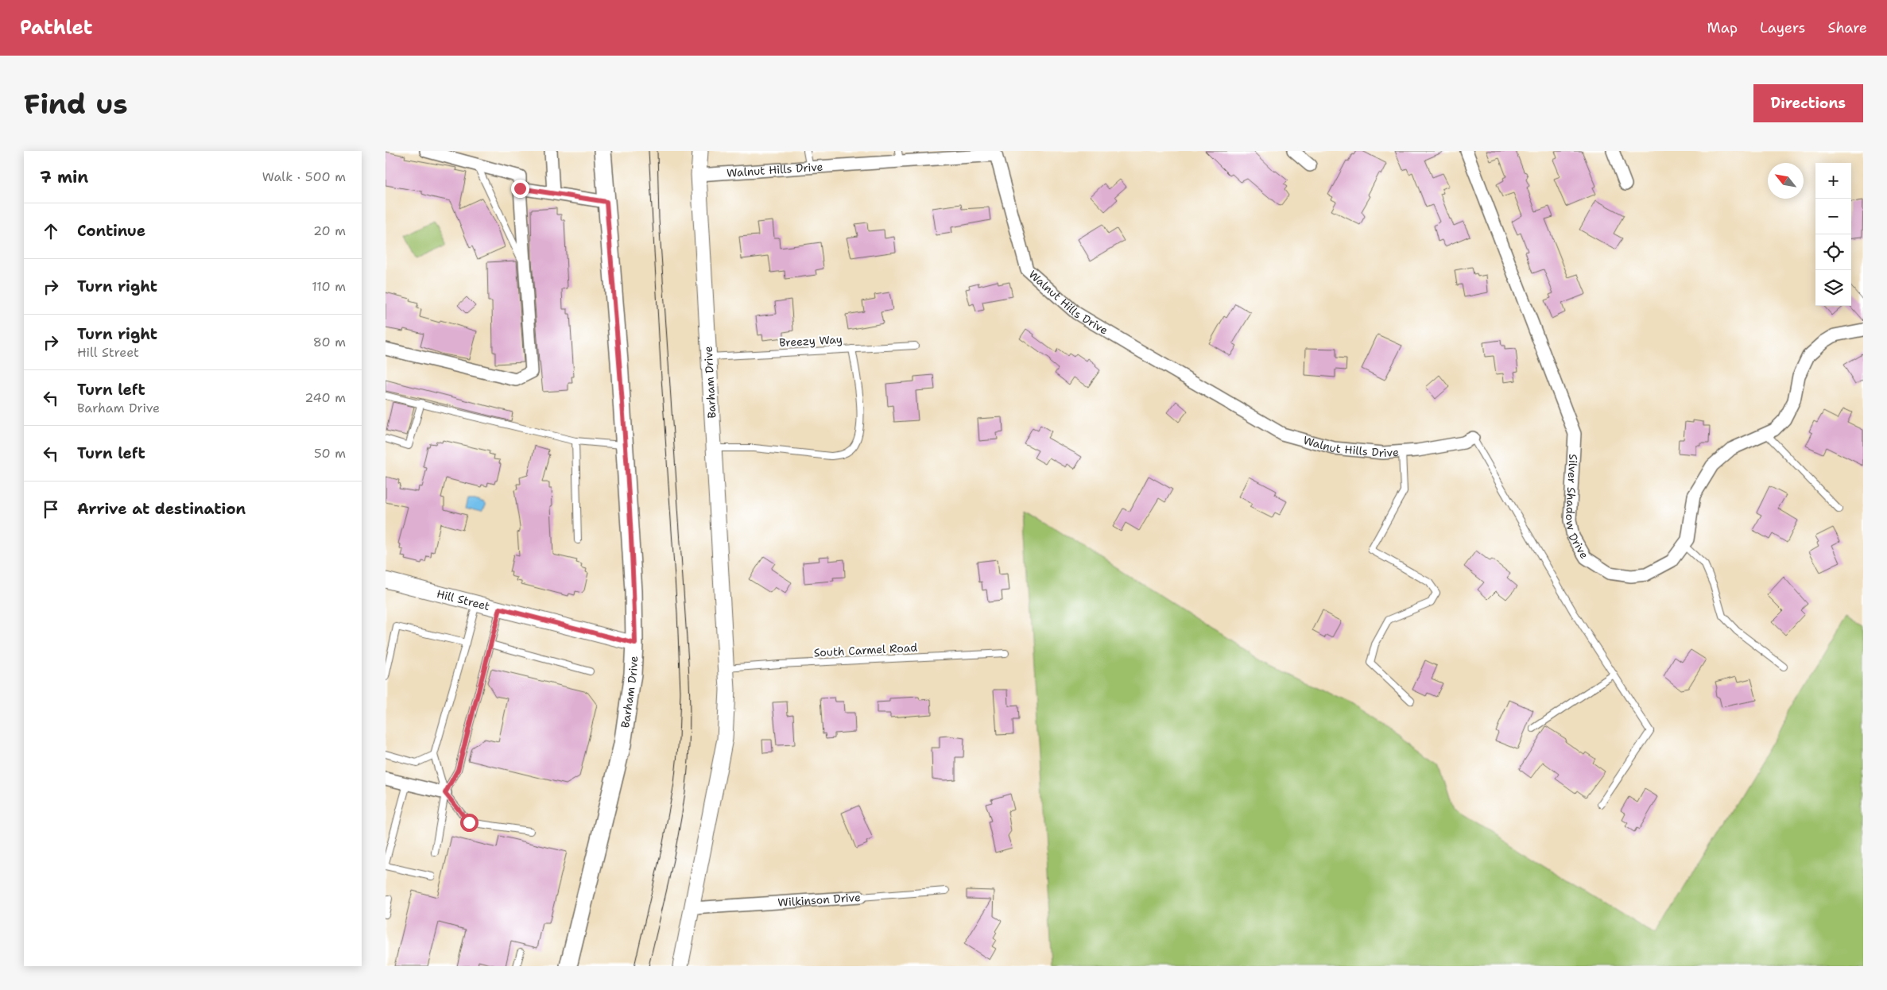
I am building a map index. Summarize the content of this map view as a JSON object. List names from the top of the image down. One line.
{"streets":{"main road":["Barham Drive"],"street":["Walnut Hills Drive","Silver Shadow Drive","Hill Street","Wilkinson Drive"],"lane":["Breezy Way","South Carmel Road"]},"crossings":[["Walnut Hills Drive","Barham Drive"],["Breezy Way","Barham Drive"],["Barham Drive","Hill Street"],["Barham Drive","South Carmel Road"],["Barham Drive","Wilkinson Drive"]],"north":"top left","page":{"header":"Pathlet","nav":["Map","Layers","Share"],"buttons":"Directions","title":"Find us","heading":["7 min","Walk · 500 m"],"map_buttons":["+","−"],"list":[["Continue","20 m"],["Turn right","110 m"],["Turn right","Hill Street","80 m"],["Turn left","Barham Drive","240 m"],["Turn left","50 m"],"Arrive at destination"]}}
